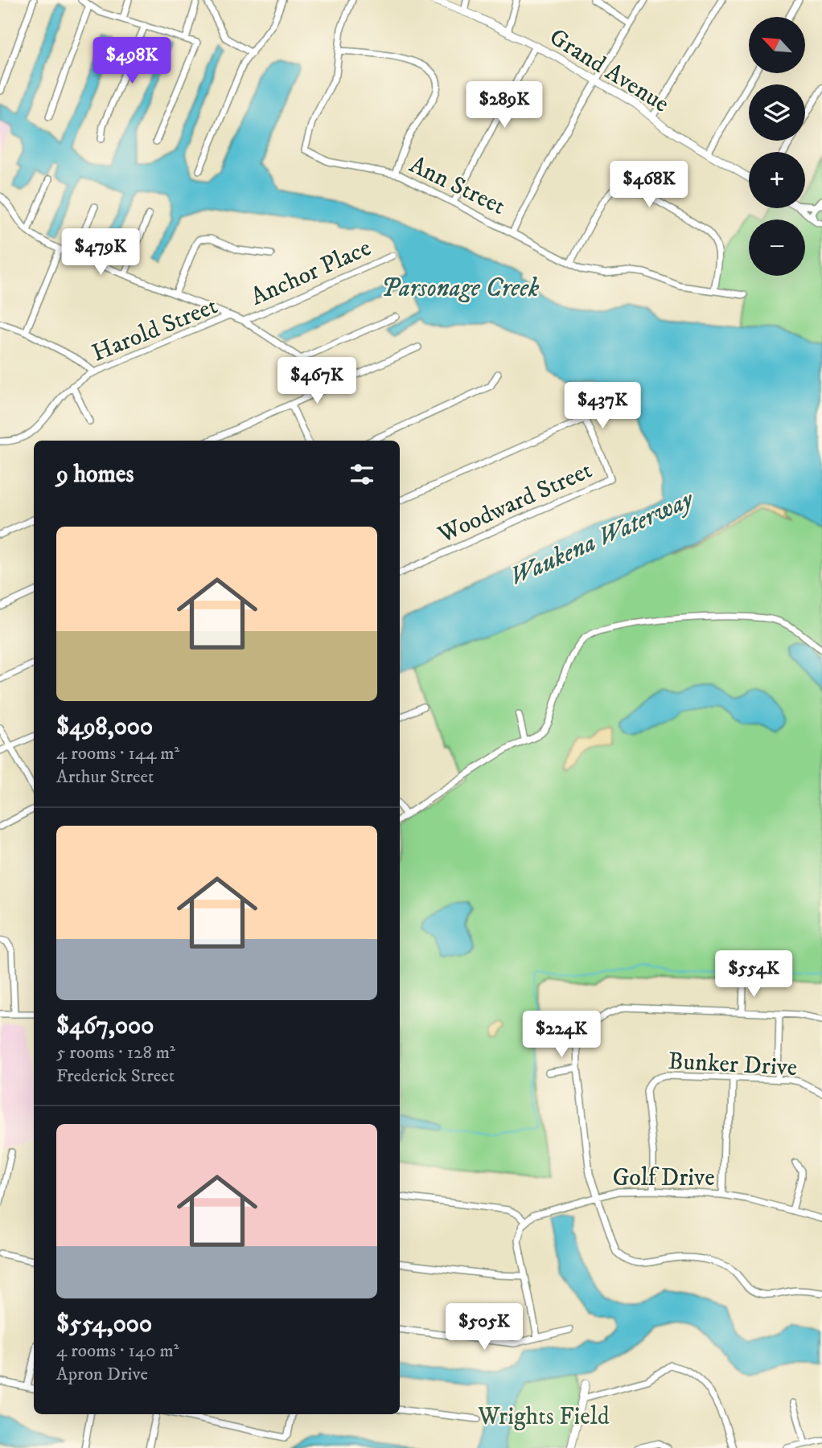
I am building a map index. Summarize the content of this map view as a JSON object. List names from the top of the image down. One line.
{"streets":{"street":["Grand Avenue","Ann Street","Anchor Place","Harold Street","Woodward Street","Bunker Drive","Golf Drive"]},"crossings":[["Anchor Place","Harold Street"],["Bunker Drive","Golf Drive"]],"water":["Parsonage Creek","Waukena Waterway"],"parks":["Wrights Field"],"north":"top left","page":{"map_buttons":["+","−"],"price":["$498K","$289K","$468K","$479K","$467K","$437K","$554K","$224K","$505K"],"heading":"9 homes","list":[{"name":"$498,000","note":"4 rooms · 144 m² · Arthur Street"},{"name":"$467,000","note":"5 rooms · 128 m² · Frederick Street"},{"name":"$554,000","note":"4 rooms · 140 m² · Apron Drive"}]}}
